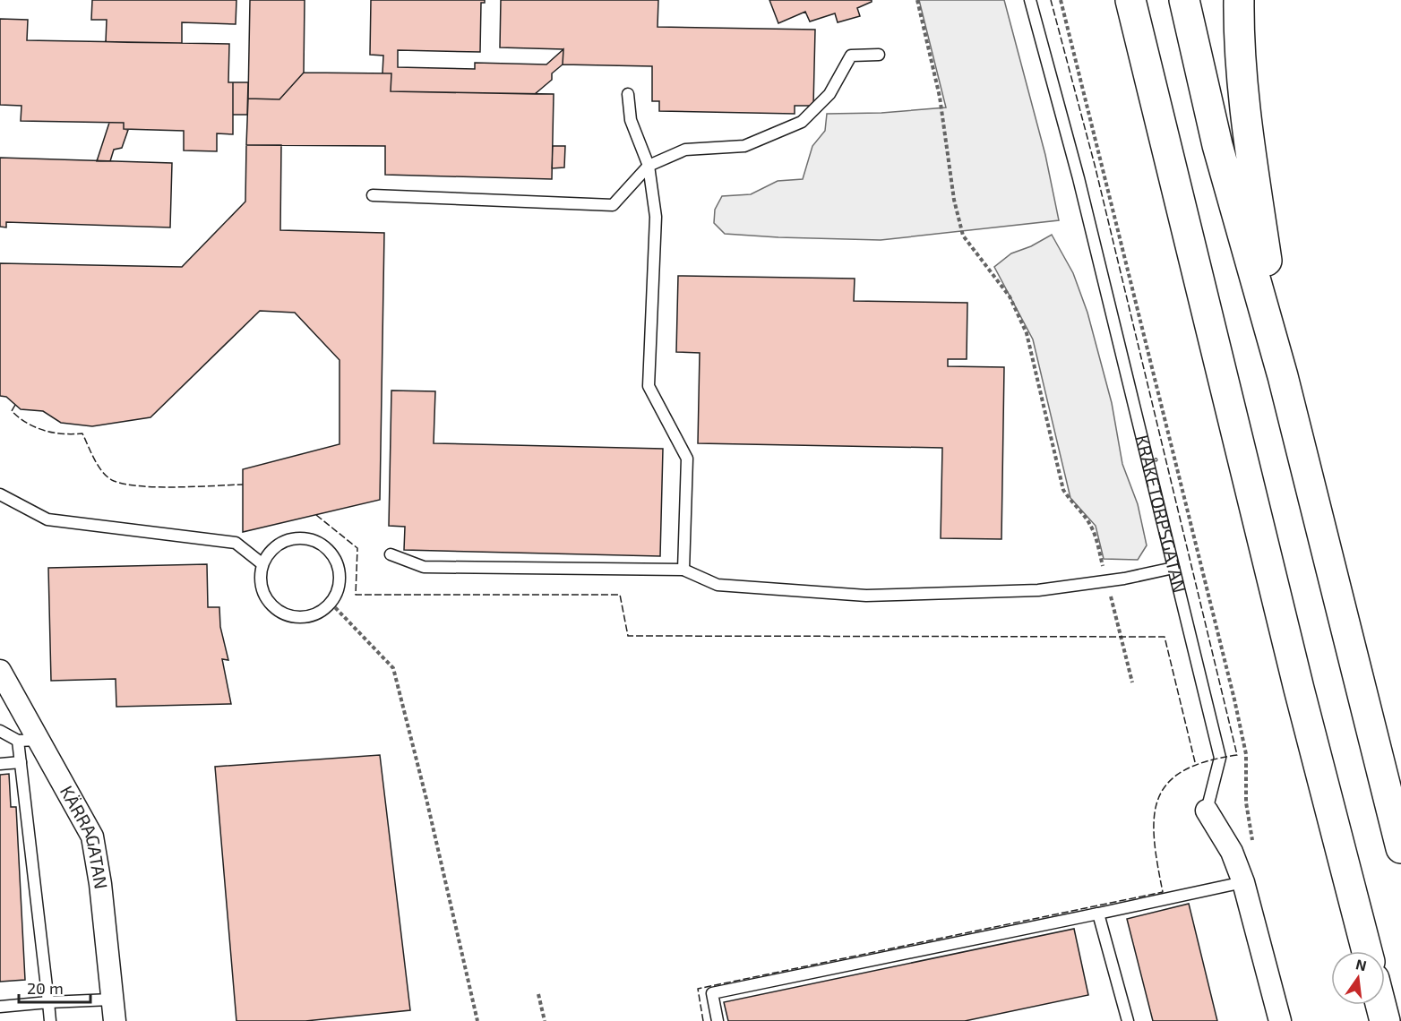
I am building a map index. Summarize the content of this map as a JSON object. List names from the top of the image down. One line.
{"streets":{"street":["KRÅKETORPSGATAN","KÄRRAGATAN"]},"scale_bar":"20 m","north":"top"}
